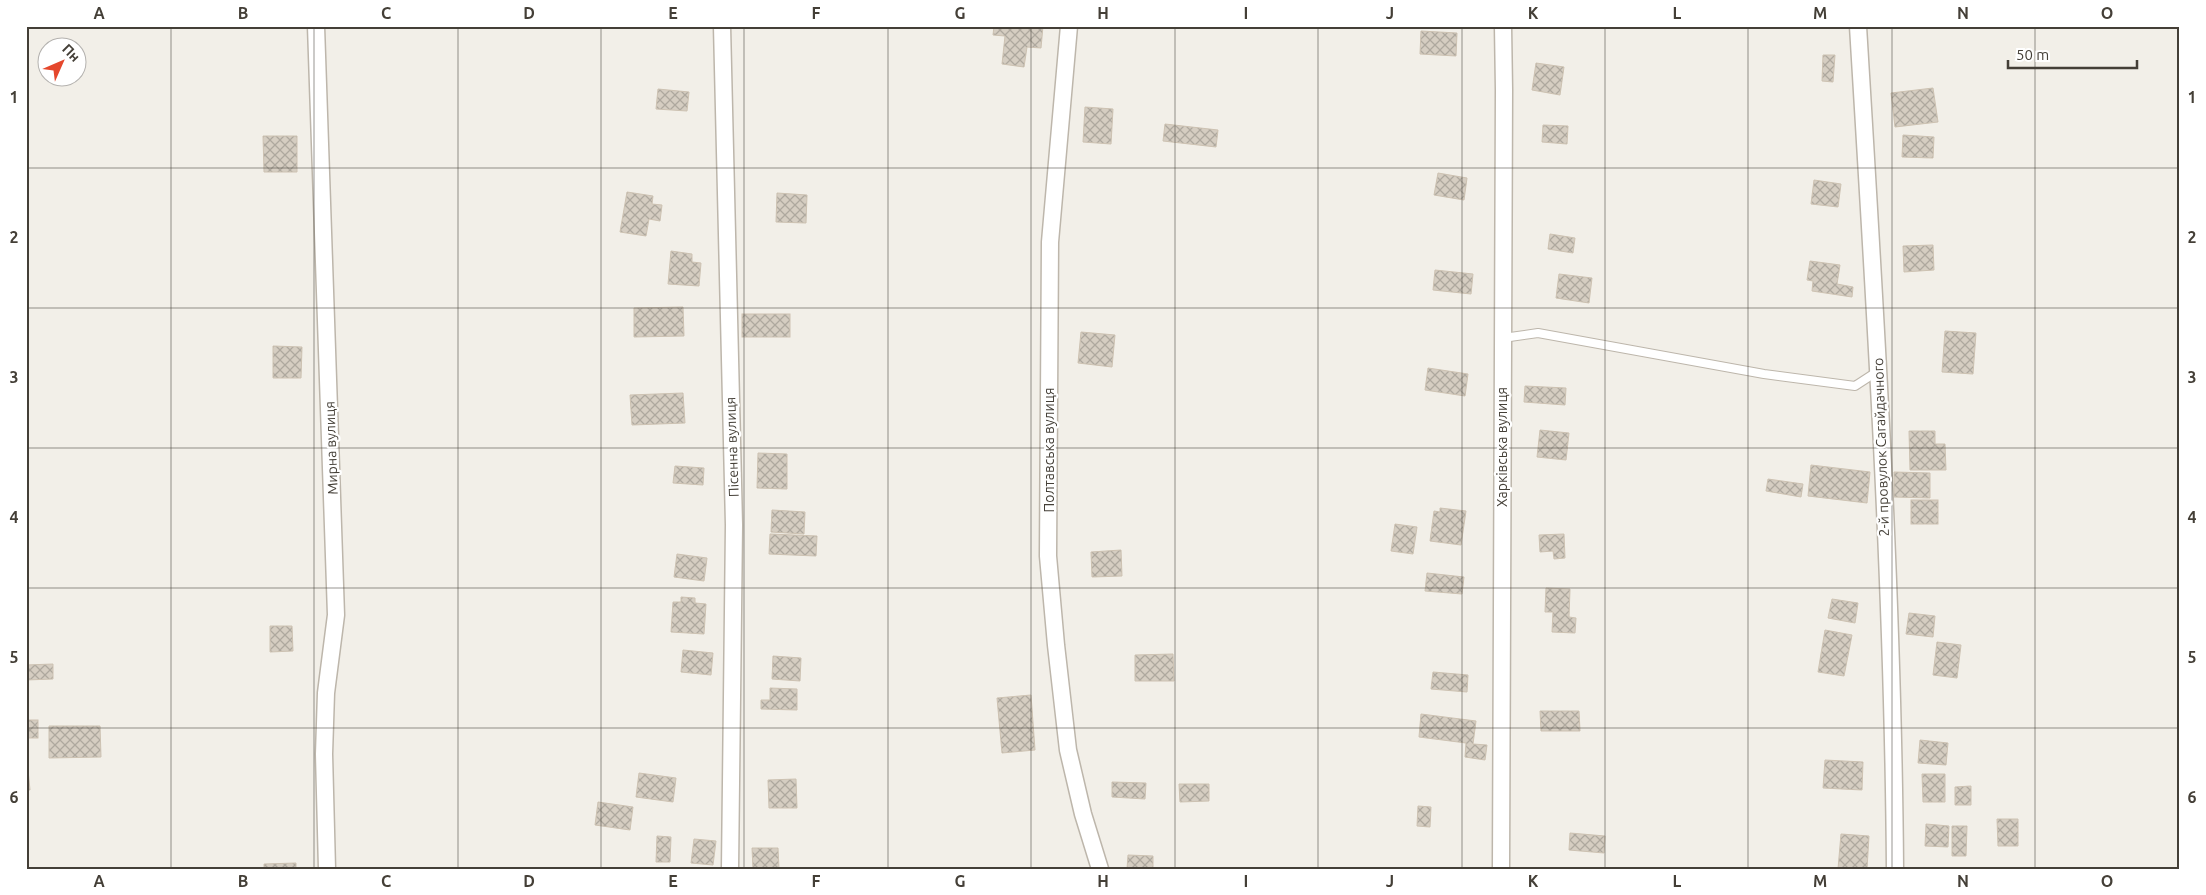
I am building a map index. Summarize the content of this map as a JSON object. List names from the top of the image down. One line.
{"streets":{"street":["Пісенна вулиця","Харківська вулиця","2-й провулок Сагайдачного","Мирна вулиця","Полтавська вулиця"]},"scale_bar":"50 m","north":"top right","grid":{"columns":["A","B","C","D","E","F","G","H","I","J","K","L","M","N","O"],"rows":["1","2","3","4","5","6"]}}
